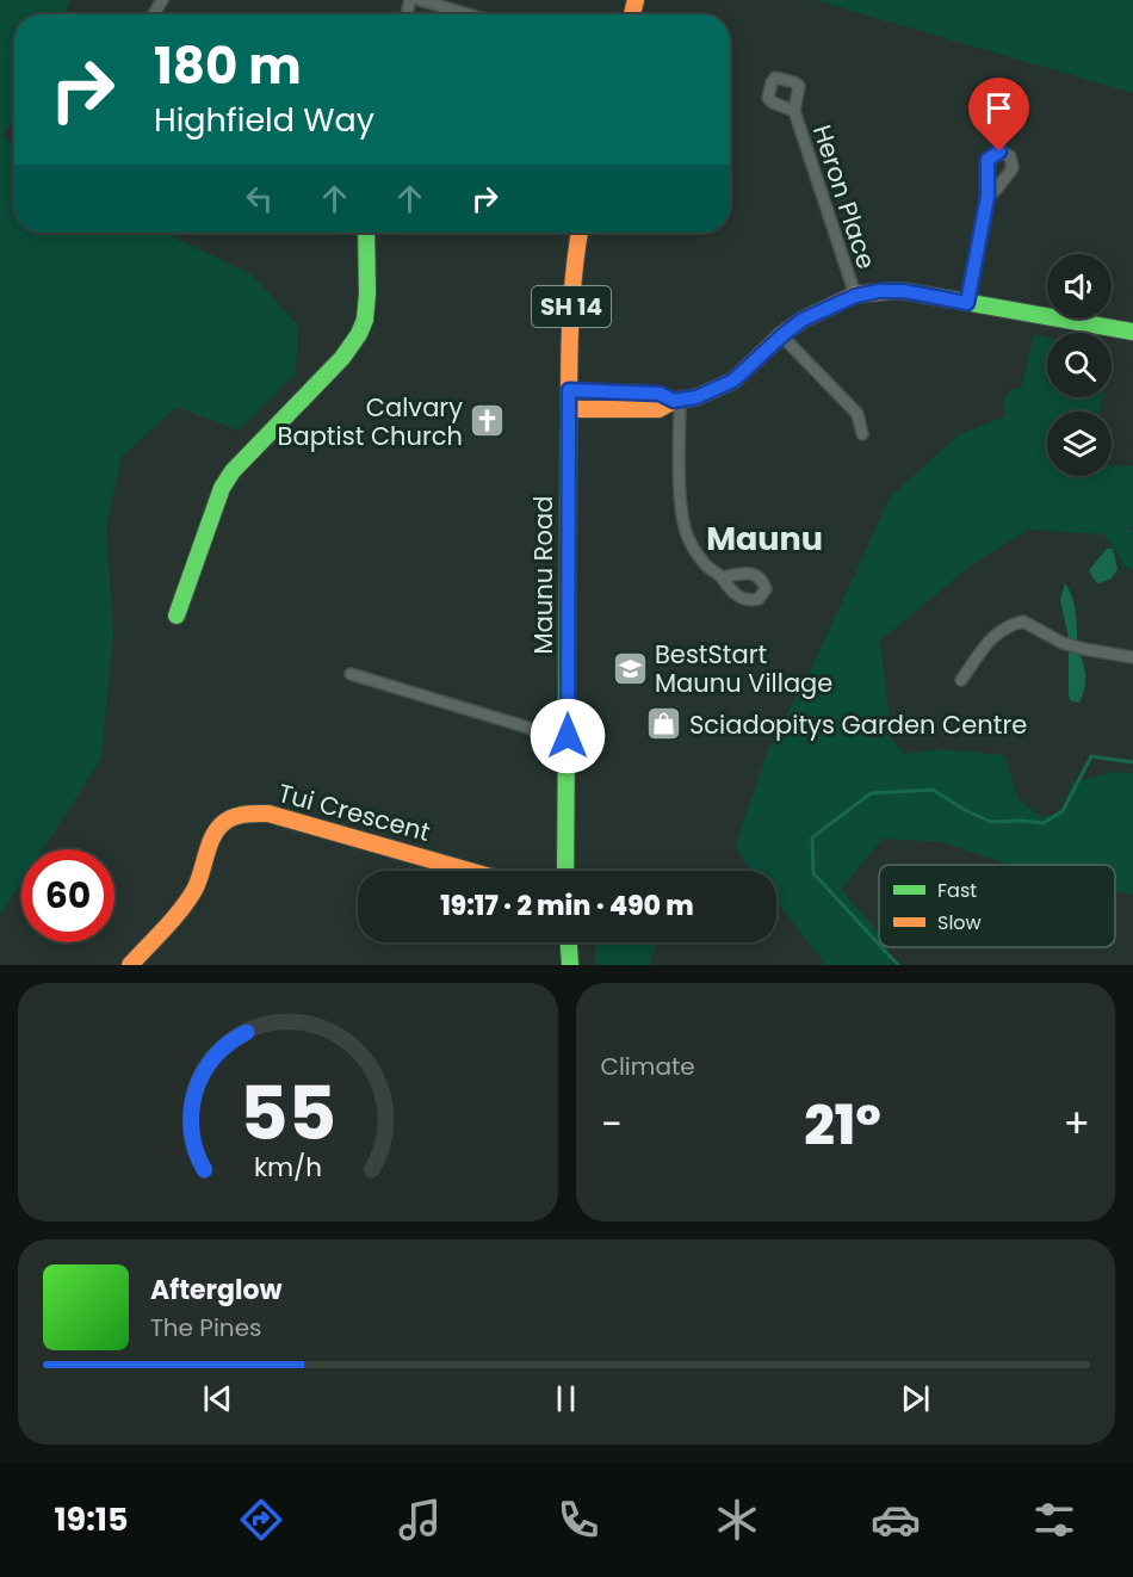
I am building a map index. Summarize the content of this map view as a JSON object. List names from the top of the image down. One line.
{"streets":{"street":["Heron Place","SH 14","Maunu Road","Tui Crescent"]},"districts":["Maunu"],"places":{"church":["Calvary Baptist Church"],"school or university":["BestStart Maunu Village"],"shop":["Sciadopitys Garden Centre"]},"legend":["Fast","Slow"],"page":{"turn":["180 m","Highfield Way"],"limit":"60","trip":"19:17 · 2 min · 490 m","tile":"Climate","heat":["−","21°","+"],"song":["Afterglow","The Pines"],"tabs":"19:15","gauge":["55","km/h"]}}
